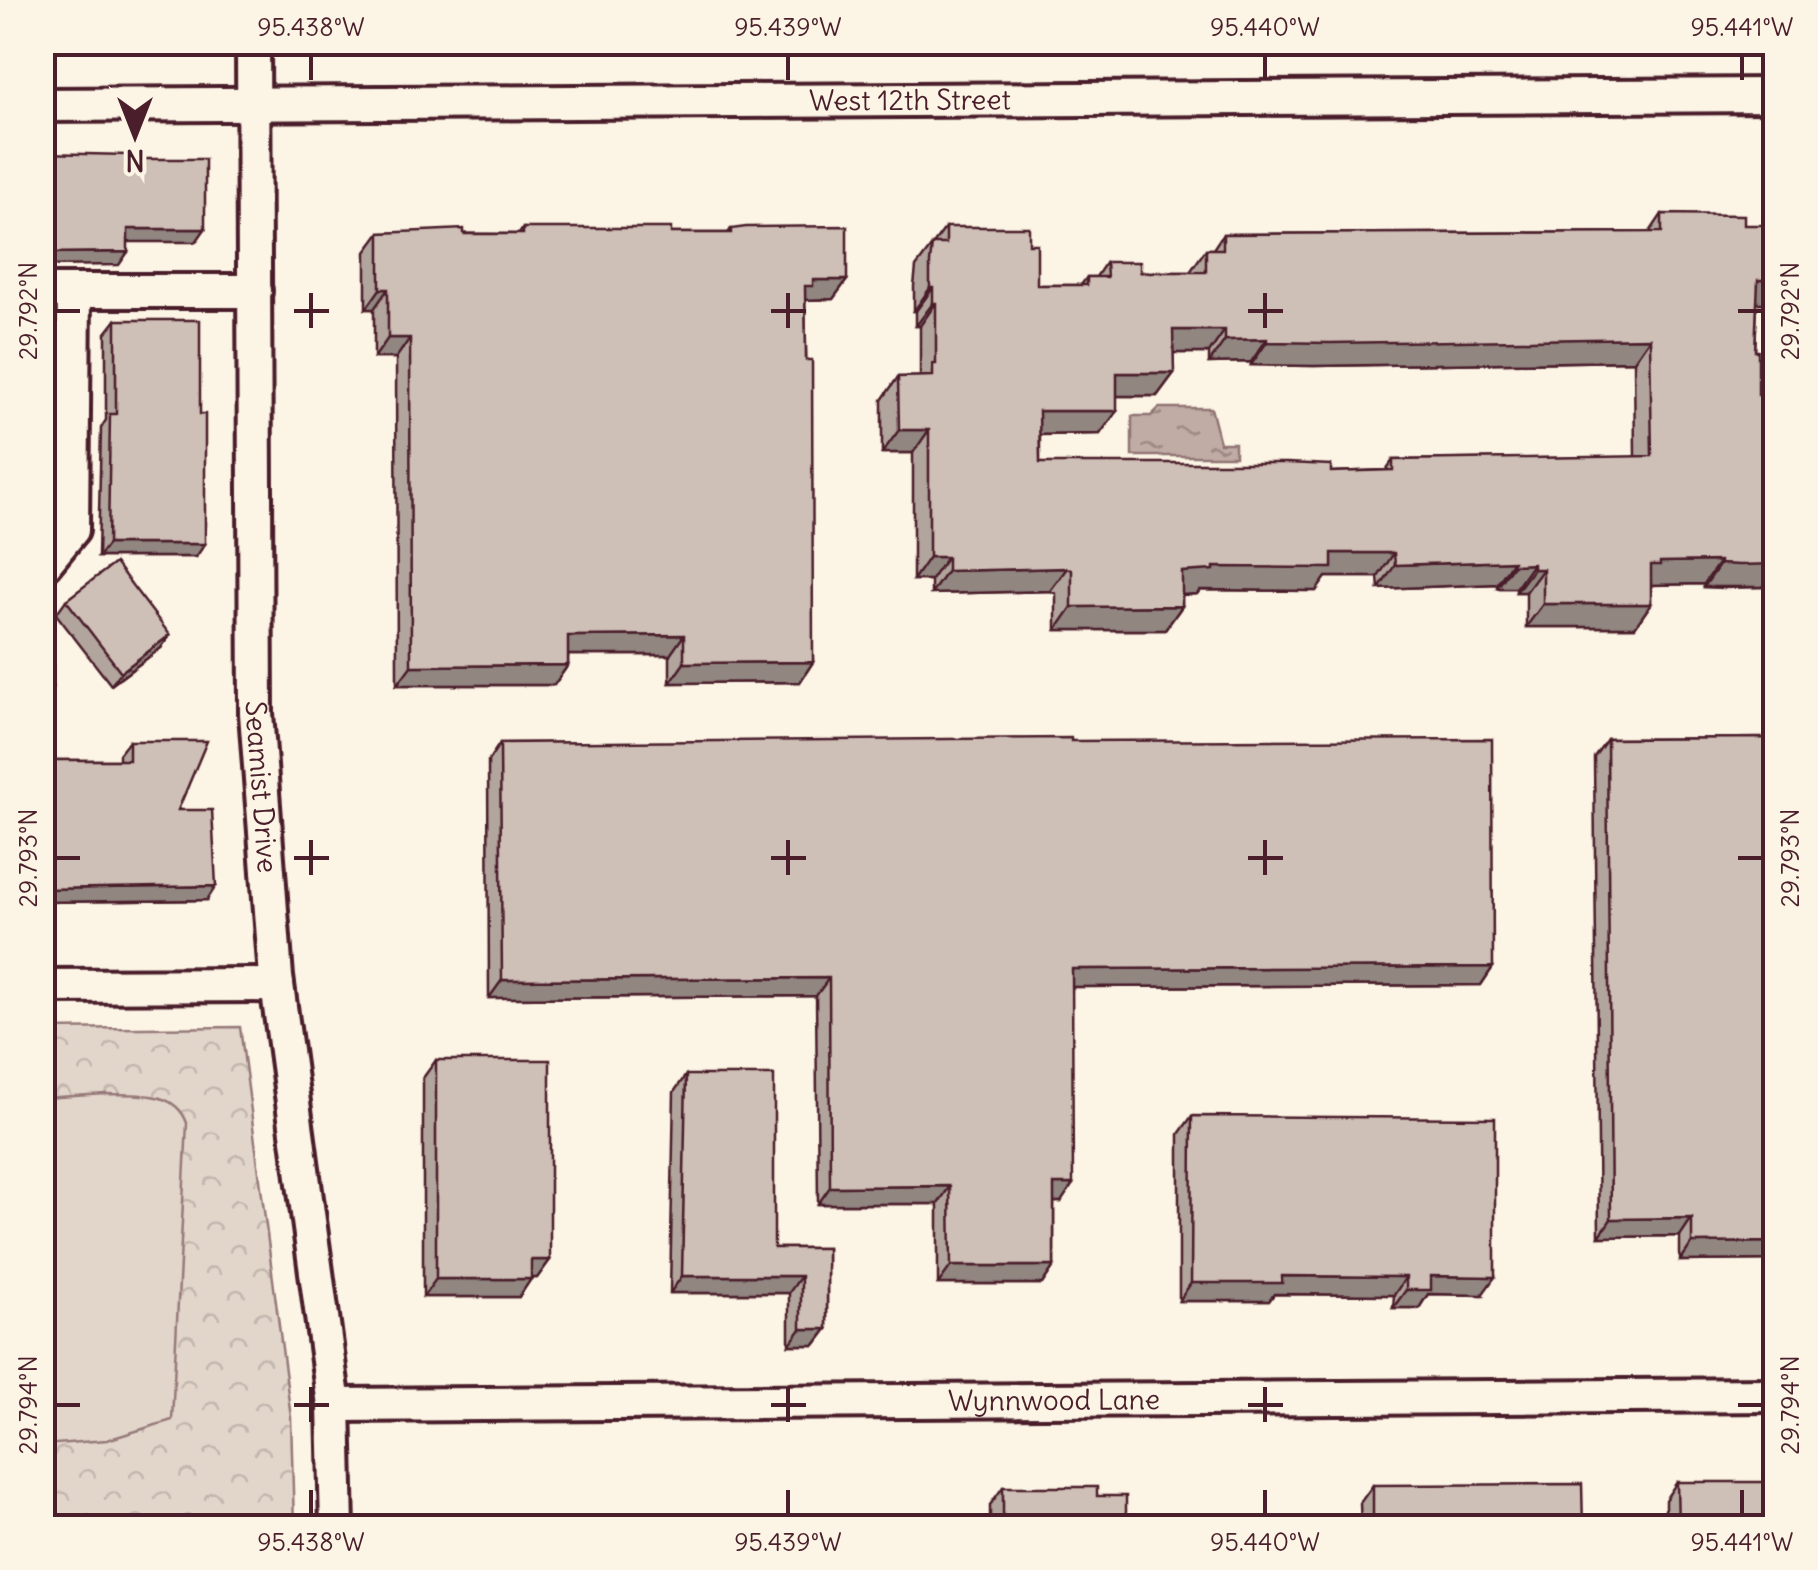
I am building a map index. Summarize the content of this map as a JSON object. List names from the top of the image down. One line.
{"streets":{"street":["West 12th Street","Seamist Drive","Wynnwood Lane"]},"crossings":[["West 12th Street","Seamist Drive"],["Seamist Drive","Wynnwood Lane"]],"north":"bottom","coordinates":["95.438°W","95.439°W","95.440°W","95.441°W","29.792°N","29.793°N","29.794°N"]}
